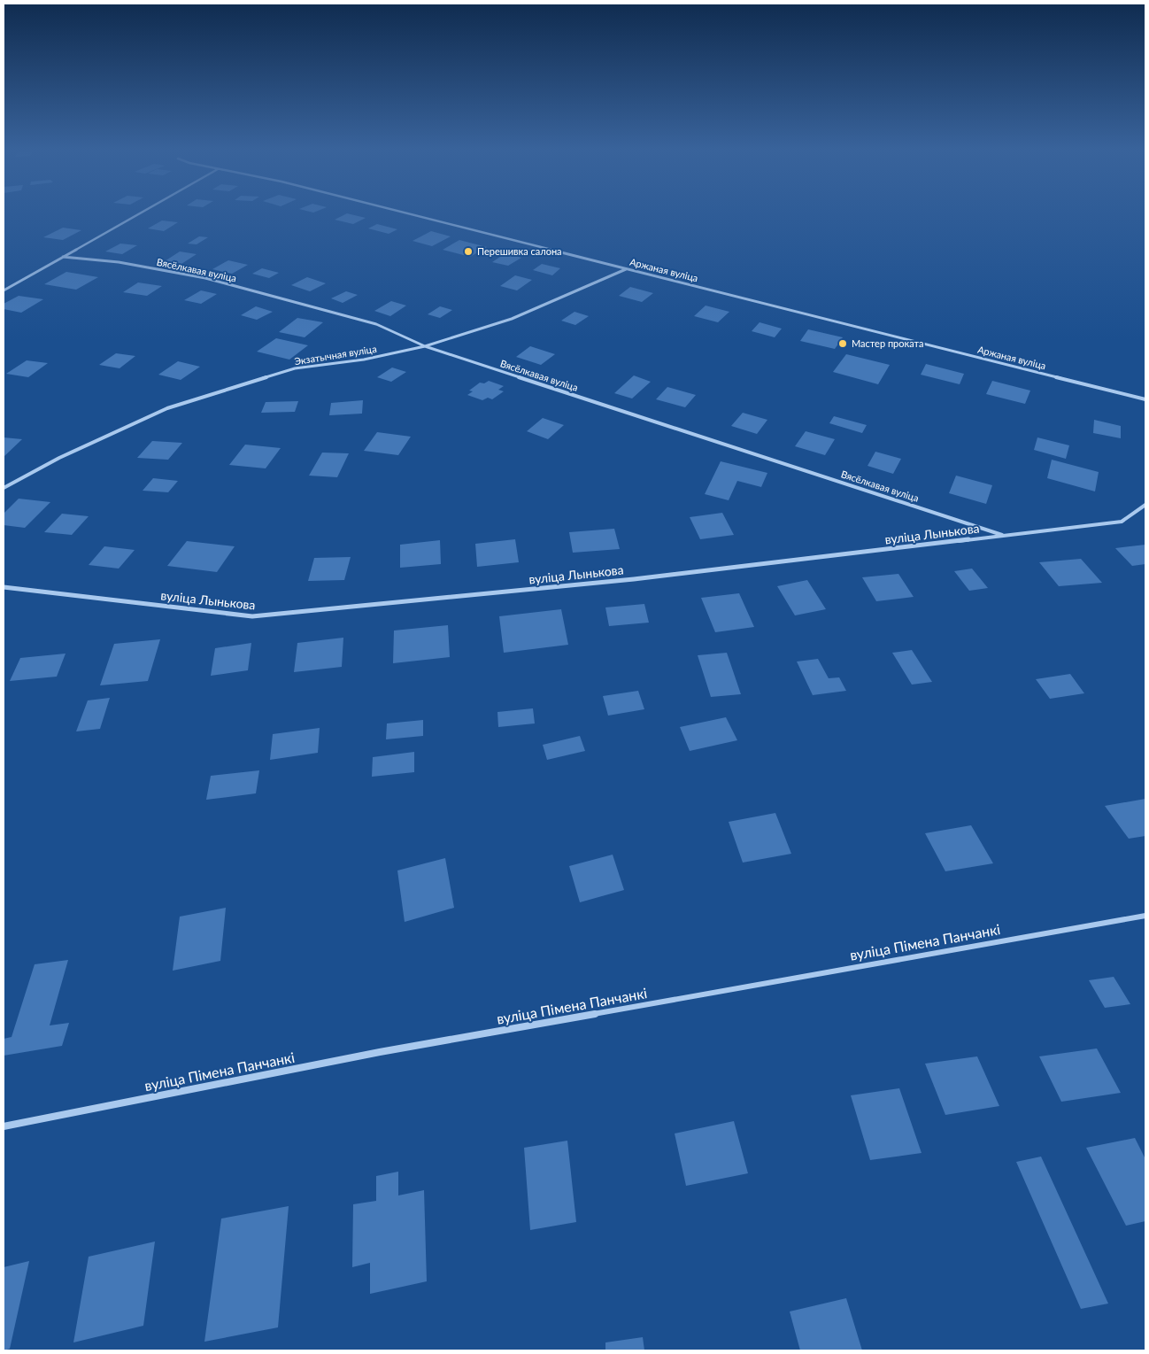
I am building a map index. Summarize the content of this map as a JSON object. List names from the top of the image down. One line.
{"streets":{"street":["Вясёлкавая вуліца","Аржаная вуліца","Экзатычная вуліца","вуліца Лынькова","вуліца Пімена Панчанкі"]},"crossings":[["Вясёлкавая вуліца","Экзатычная вуліца"],["Вясёлкавая вуліца","вуліца Лынькова"],["Аржаная вуліца","Экзатычная вуліца"]],"places":["Перешивка салона","Мастер проката"]}
